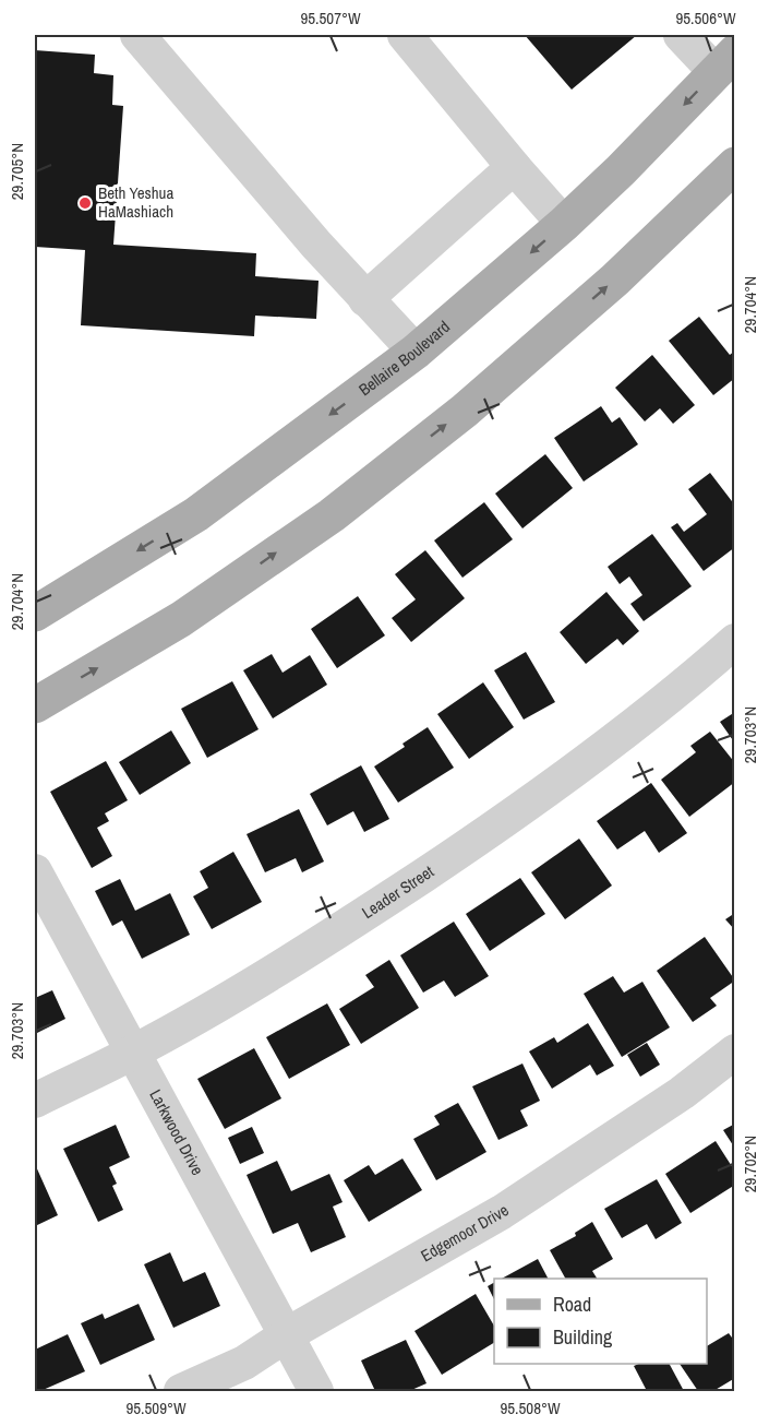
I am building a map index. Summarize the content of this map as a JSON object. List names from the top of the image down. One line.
{"streets":{"main road":["Bellaire Boulevard"],"street":["Leader Street","Larkwood Drive","Edgemoor Drive"]},"crossings":[["Leader Street","Larkwood Drive"],["Larkwood Drive","Edgemoor Drive"]],"places":["Beth Yeshua HaMashiach"],"legend":["Road","Building"],"coordinates":["95.507°W","95.506°W","29.705°N","29.704°N","29.703°N","29.702°N","95.509°W","95.508°W"]}
